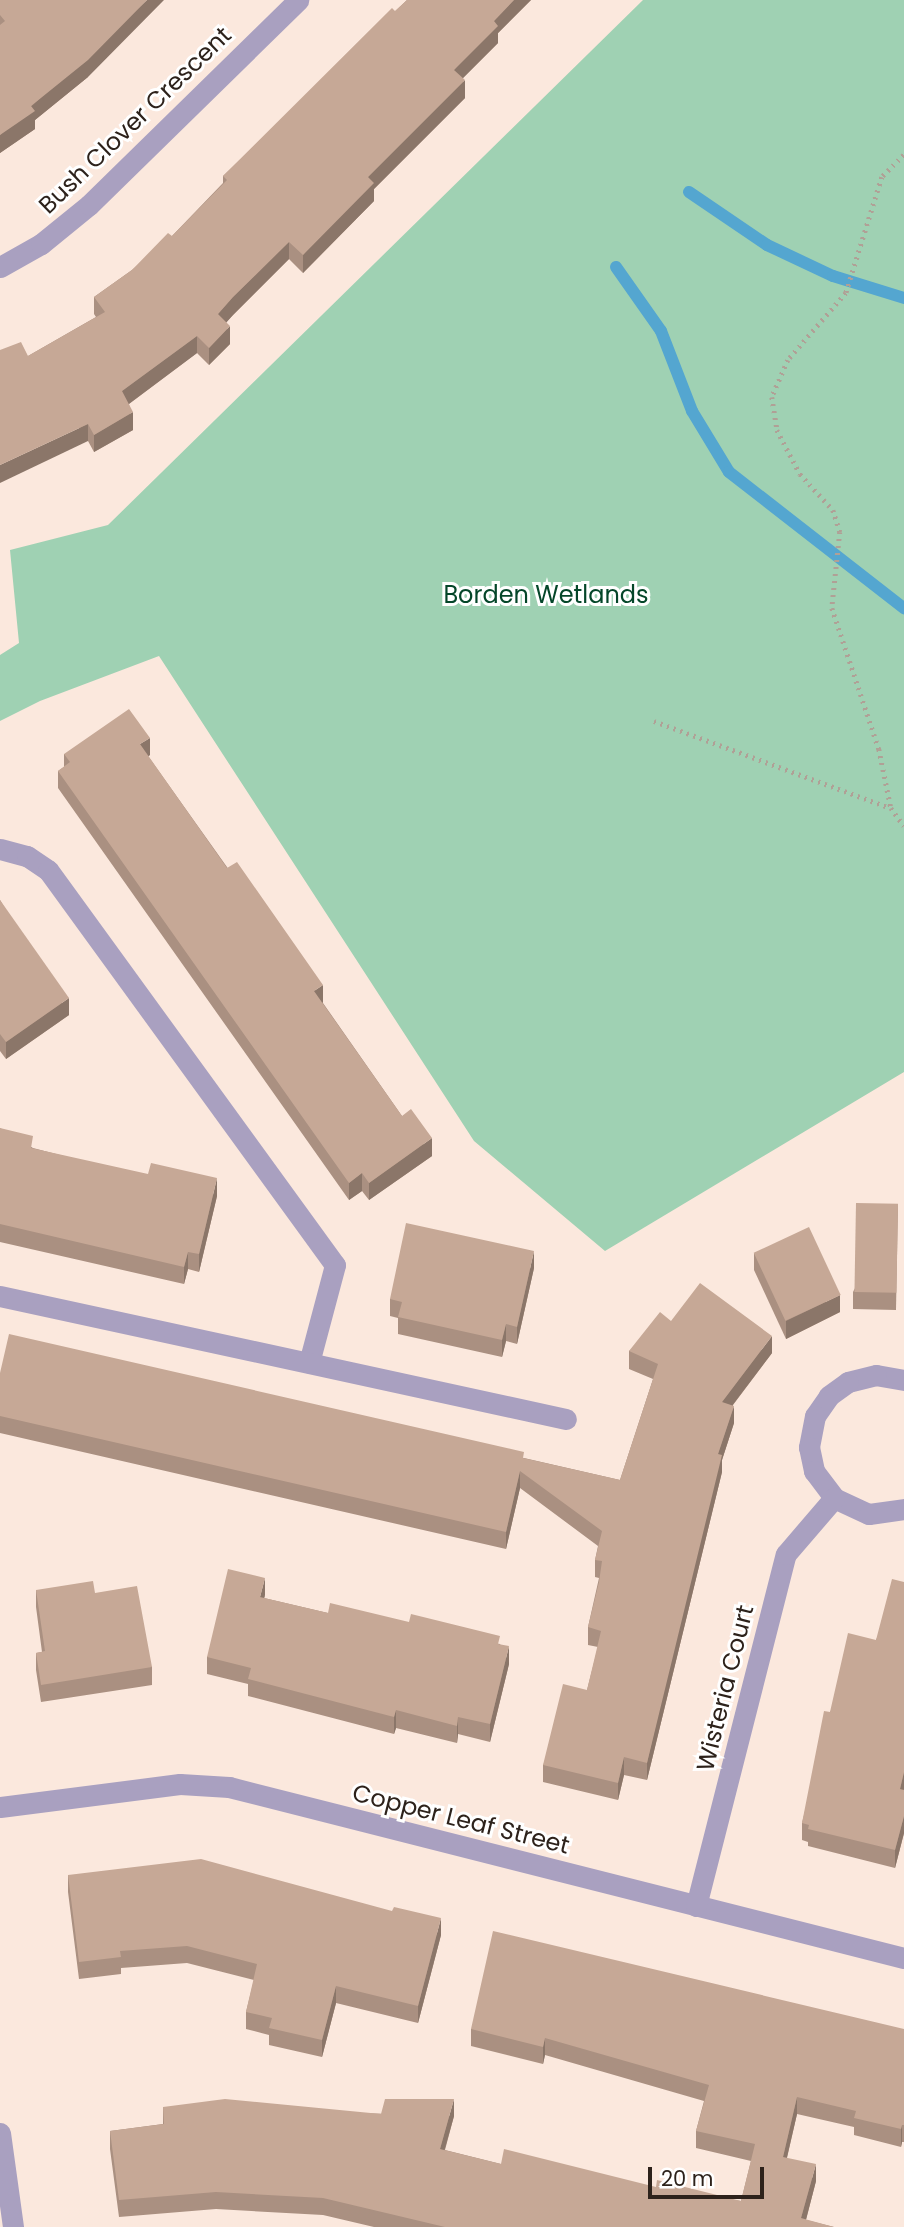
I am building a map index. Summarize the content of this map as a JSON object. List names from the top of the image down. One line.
{"streets":{"street":["Bush Clover Crescent","Wisteria Court","Copper Leaf Street"]},"crossings":[["Wisteria Court","Copper Leaf Street"]],"parks":["Borden Wetlands"],"scale_bar":"20 m"}
